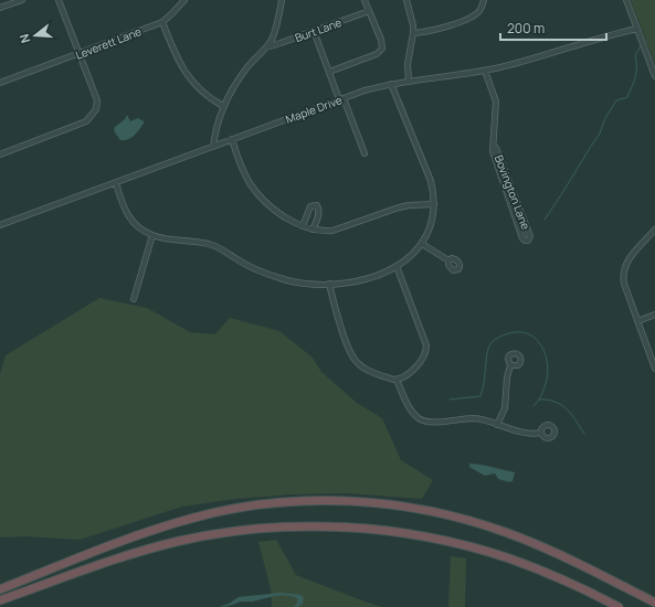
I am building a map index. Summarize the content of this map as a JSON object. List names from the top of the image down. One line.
{"streets":{"street":["Burt Lane","Leverett Lane","Maple Drive","Bovington Lane"]},"crossings":[["Maple Drive","Bovington Lane"]],"scale_bar":"200 m","north":"left"}
